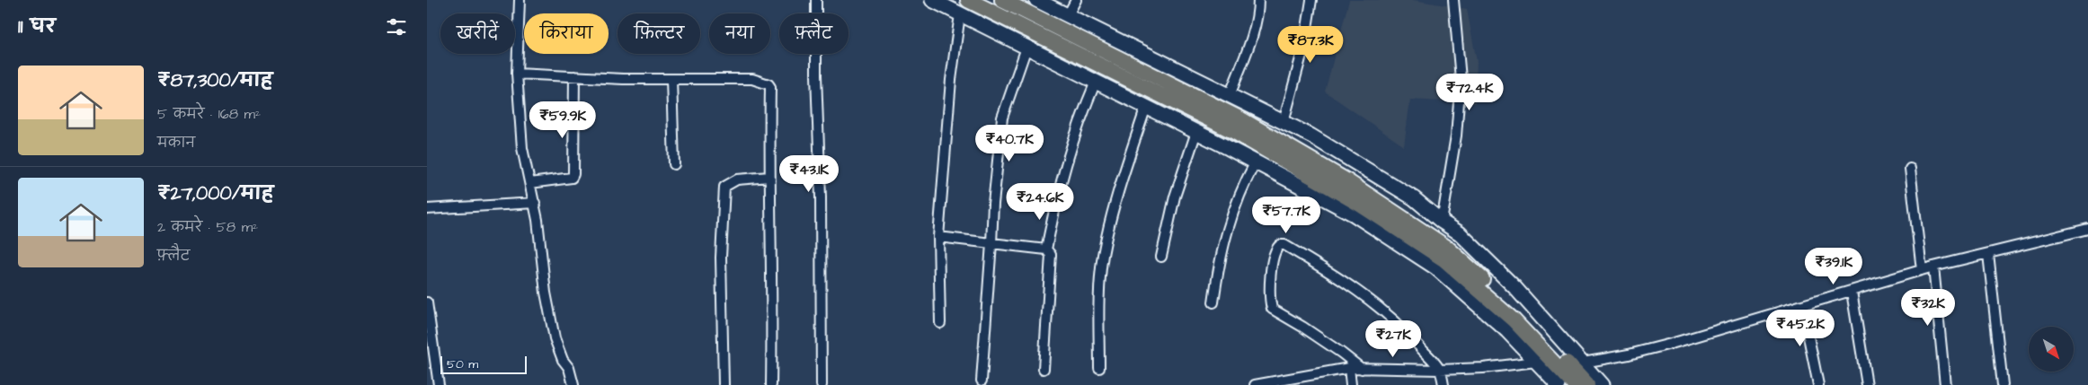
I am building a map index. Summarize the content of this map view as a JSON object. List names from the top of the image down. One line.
{"scale_bar":"50 m","north":"bottom right","page":{"heading":"11 घर","chip":["खरीदें","किराया","फ़िल्टर","नया","फ़्लैट"],"price":["₹87.3K","₹72.4K","₹59.9K","₹40.7K","₹43.1K","₹24.6K","₹57.7K","₹39.1K","₹32K","₹45.2K","₹27K"],"list":[{"name":"₹87,300/माह","note":"5 कमरे · 168 m² · मकान"},{"name":"₹27,000/माह","note":"2 कमरे · 58 m² · फ़्लैट"}],"scale":"50 m"}}
